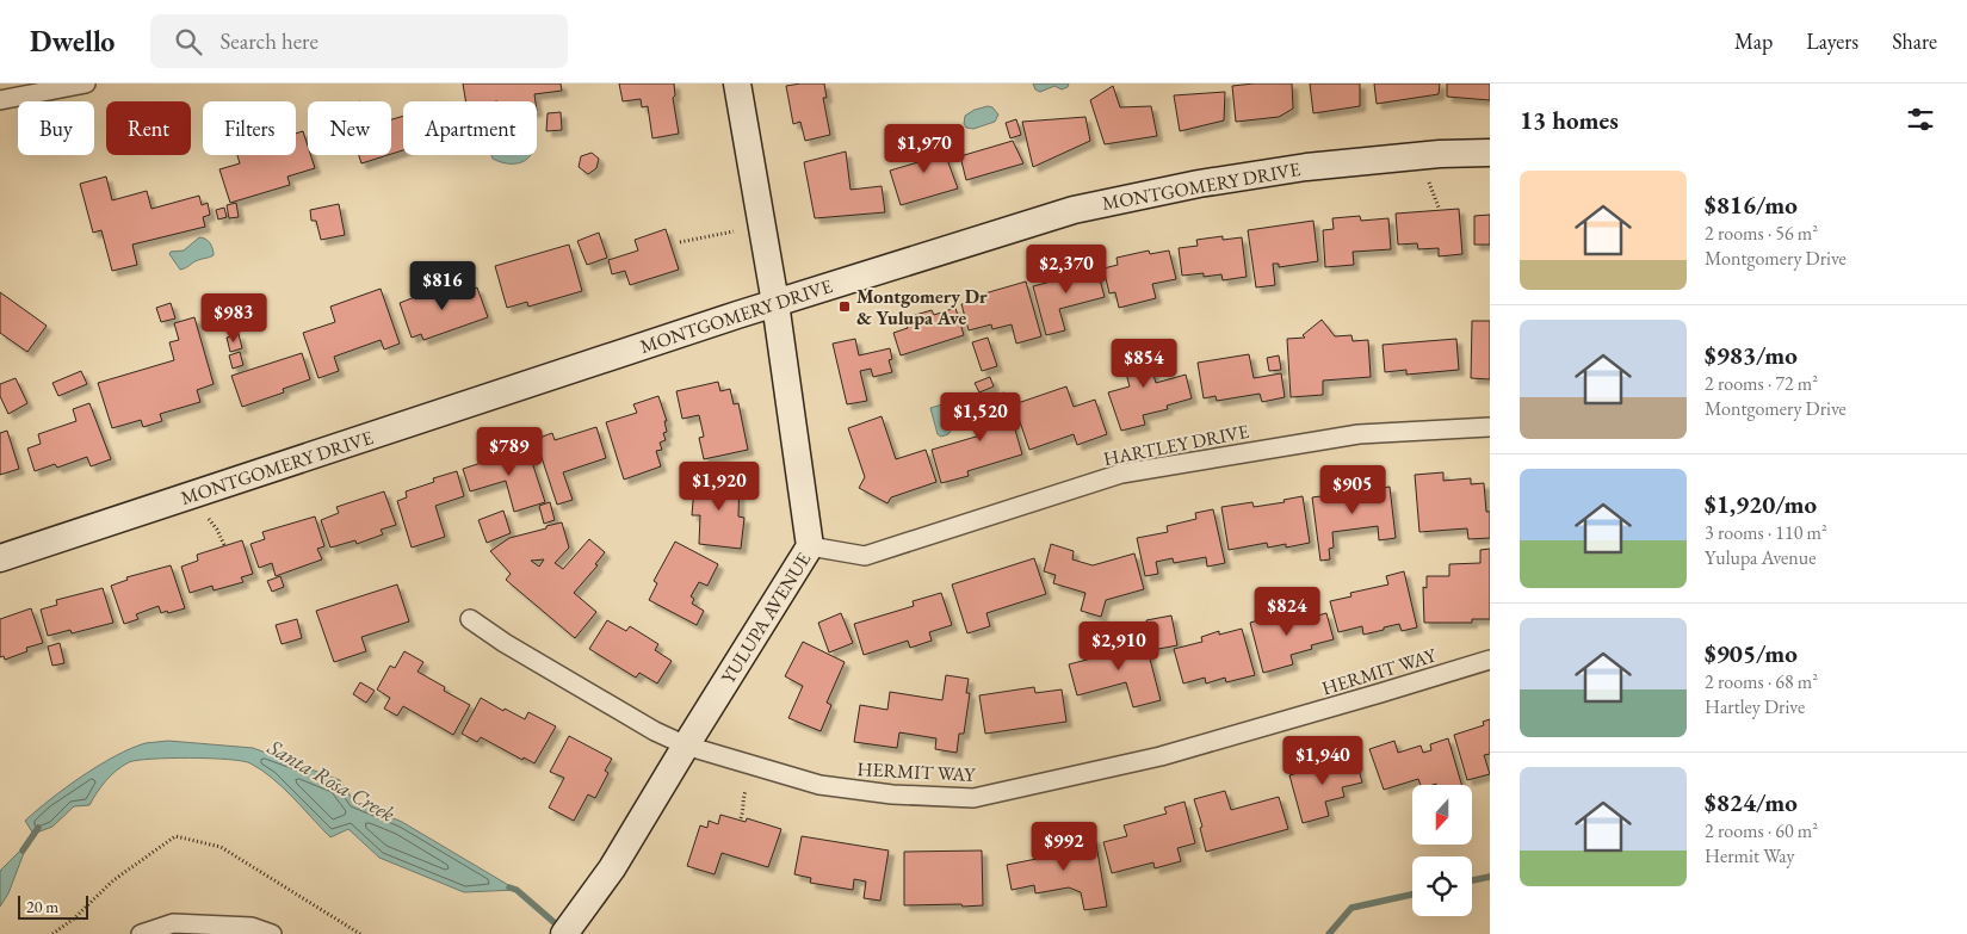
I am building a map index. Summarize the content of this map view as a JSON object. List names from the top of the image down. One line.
{"streets":{"main road":["MONTGOMERY DRIVE","YULUPA AVENUE"],"street":["HARTLEY DRIVE","HERMIT WAY"]},"crossings":[["MONTGOMERY DRIVE","YULUPA AVENUE"],["HARTLEY DRIVE","YULUPA AVENUE"],["YULUPA AVENUE","HERMIT WAY"]],"water":["Santa Rosa Creek"],"places":{"transit":["Montgomery Dr & Yulupa Ave"]},"scale_bar":"20 m","north":"bottom","page":{"header":"Dwello","search":"Search here","nav":["Map","Layers","Share"],"heading":"13 homes","chip":["Buy","Rent","Filters","New","Apartment"],"price":["$1,970","$2,370","$816","$983","$854","$1,520","$789","$1,920","$905","$824","$2,910","$1,940","$992"],"list":[{"name":"$816/mo","note":"2 rooms · 56 m² · Montgomery Drive"},{"name":"$983/mo","note":"2 rooms · 72 m² · Montgomery Drive"},{"name":"$1,920/mo","note":"3 rooms · 110 m² · Yulupa Avenue"},{"name":"$905/mo","note":"2 rooms · 68 m² · Hartley Drive"},{"name":"$824/mo","note":"2 rooms · 60 m² · Hermit Way"}],"scale":"20 m"}}
